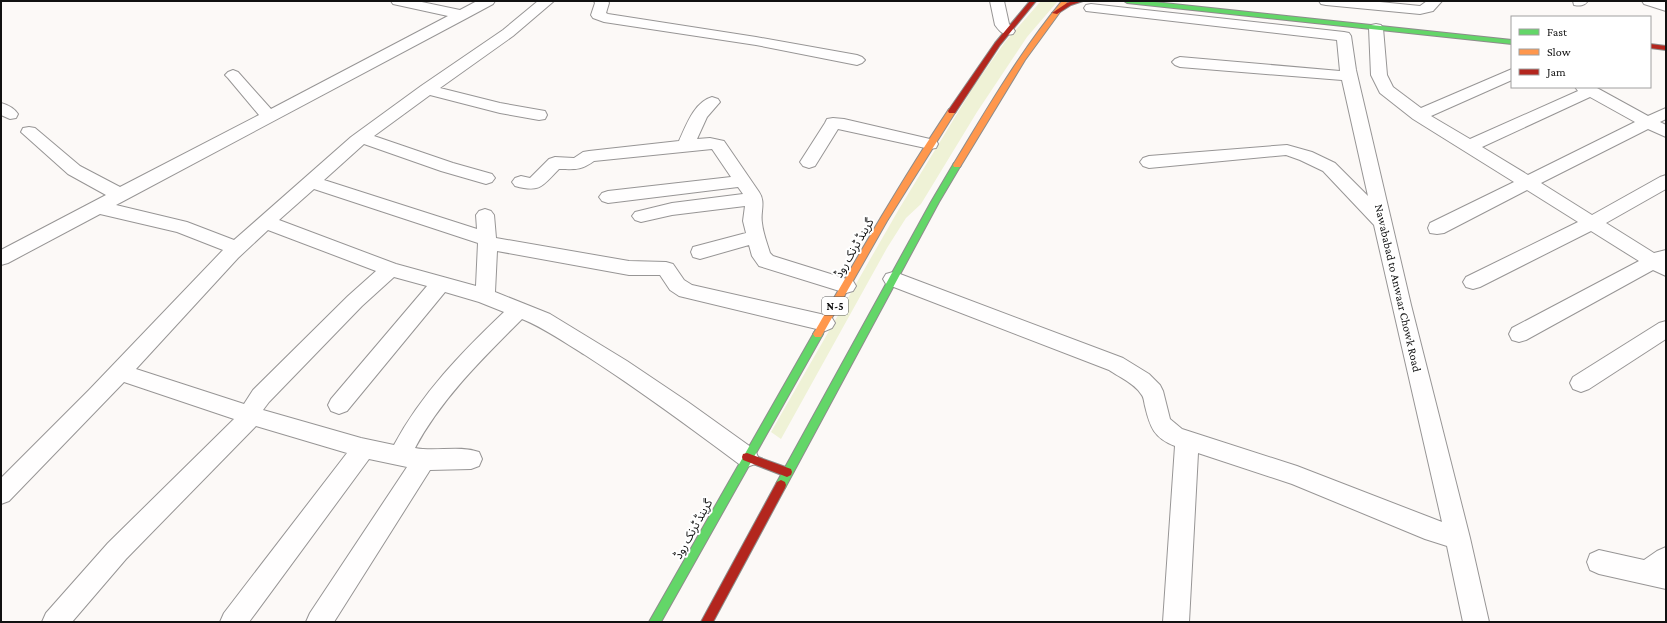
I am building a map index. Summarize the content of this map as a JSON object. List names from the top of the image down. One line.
{"streets":{"main road":["گرینڈ ٹرنک روڈ","N-5"],"street":["Nawababad to Anwaar Chowk Road"]},"legend":["Fast","Slow","Jam"]}
